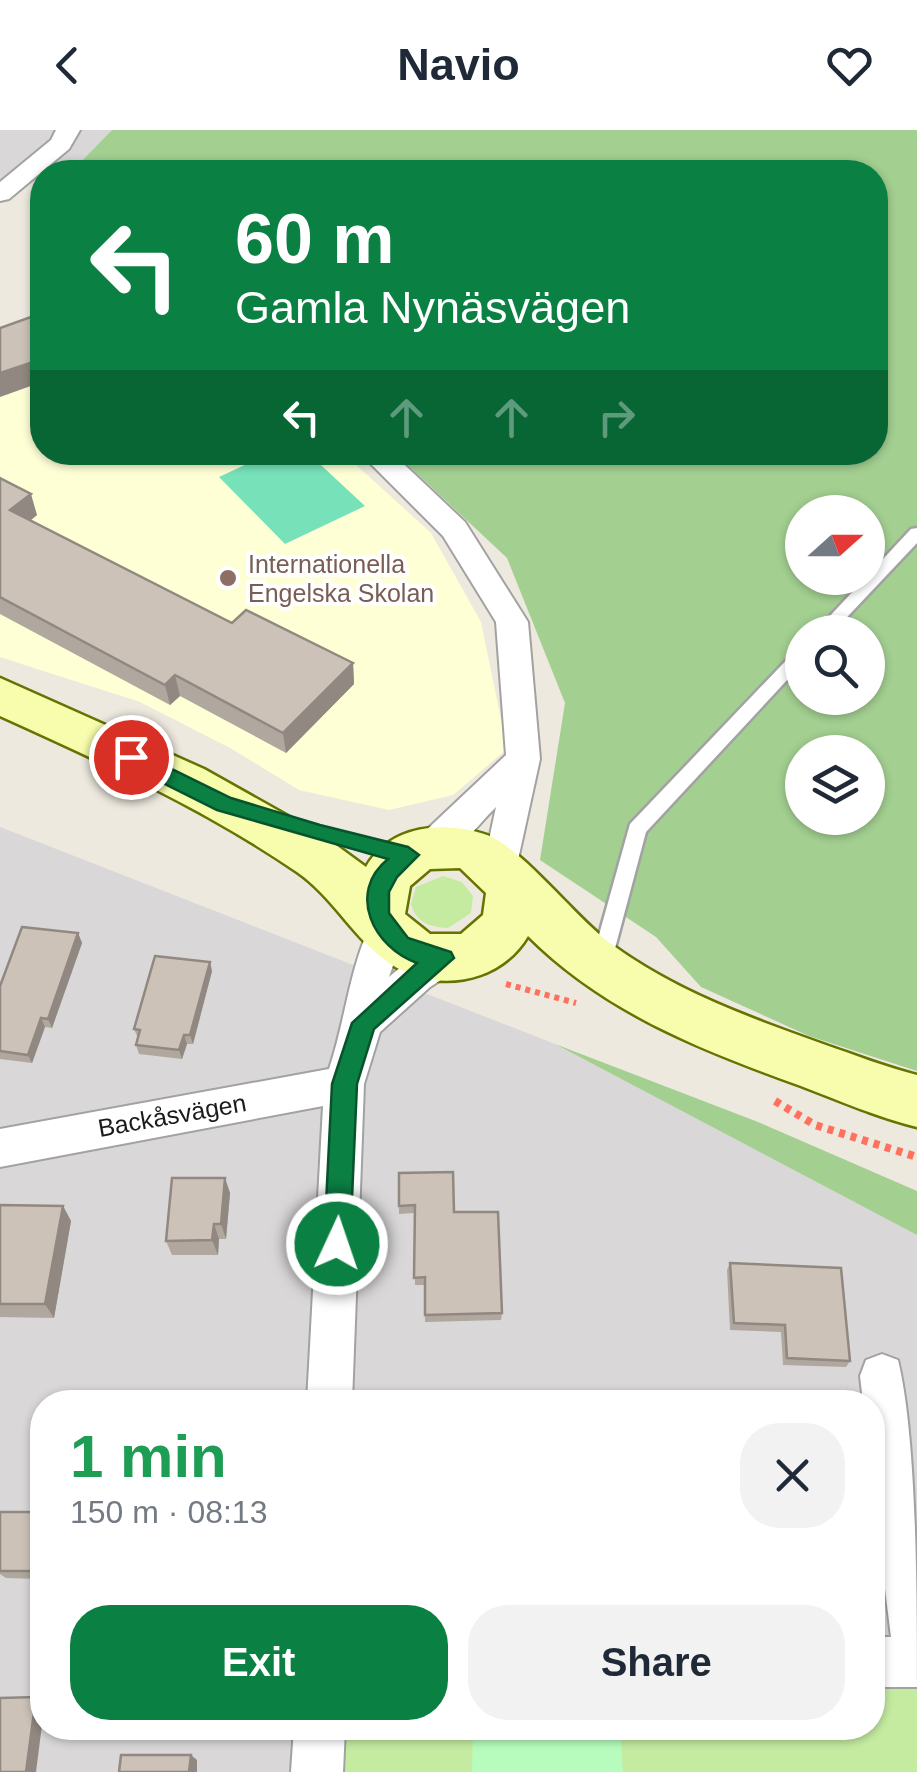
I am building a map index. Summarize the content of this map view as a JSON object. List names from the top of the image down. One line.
{"streets":{"street":["Backåsvägen"]},"places":["Internationella Engelska Skolan"],"north":"right","page":{"header":"Navio","turn":["60 m","Gamla Nynäsvägen"],"heading":["1 min","150 m · 08:13"],"buttons":["Exit","Share"]}}
